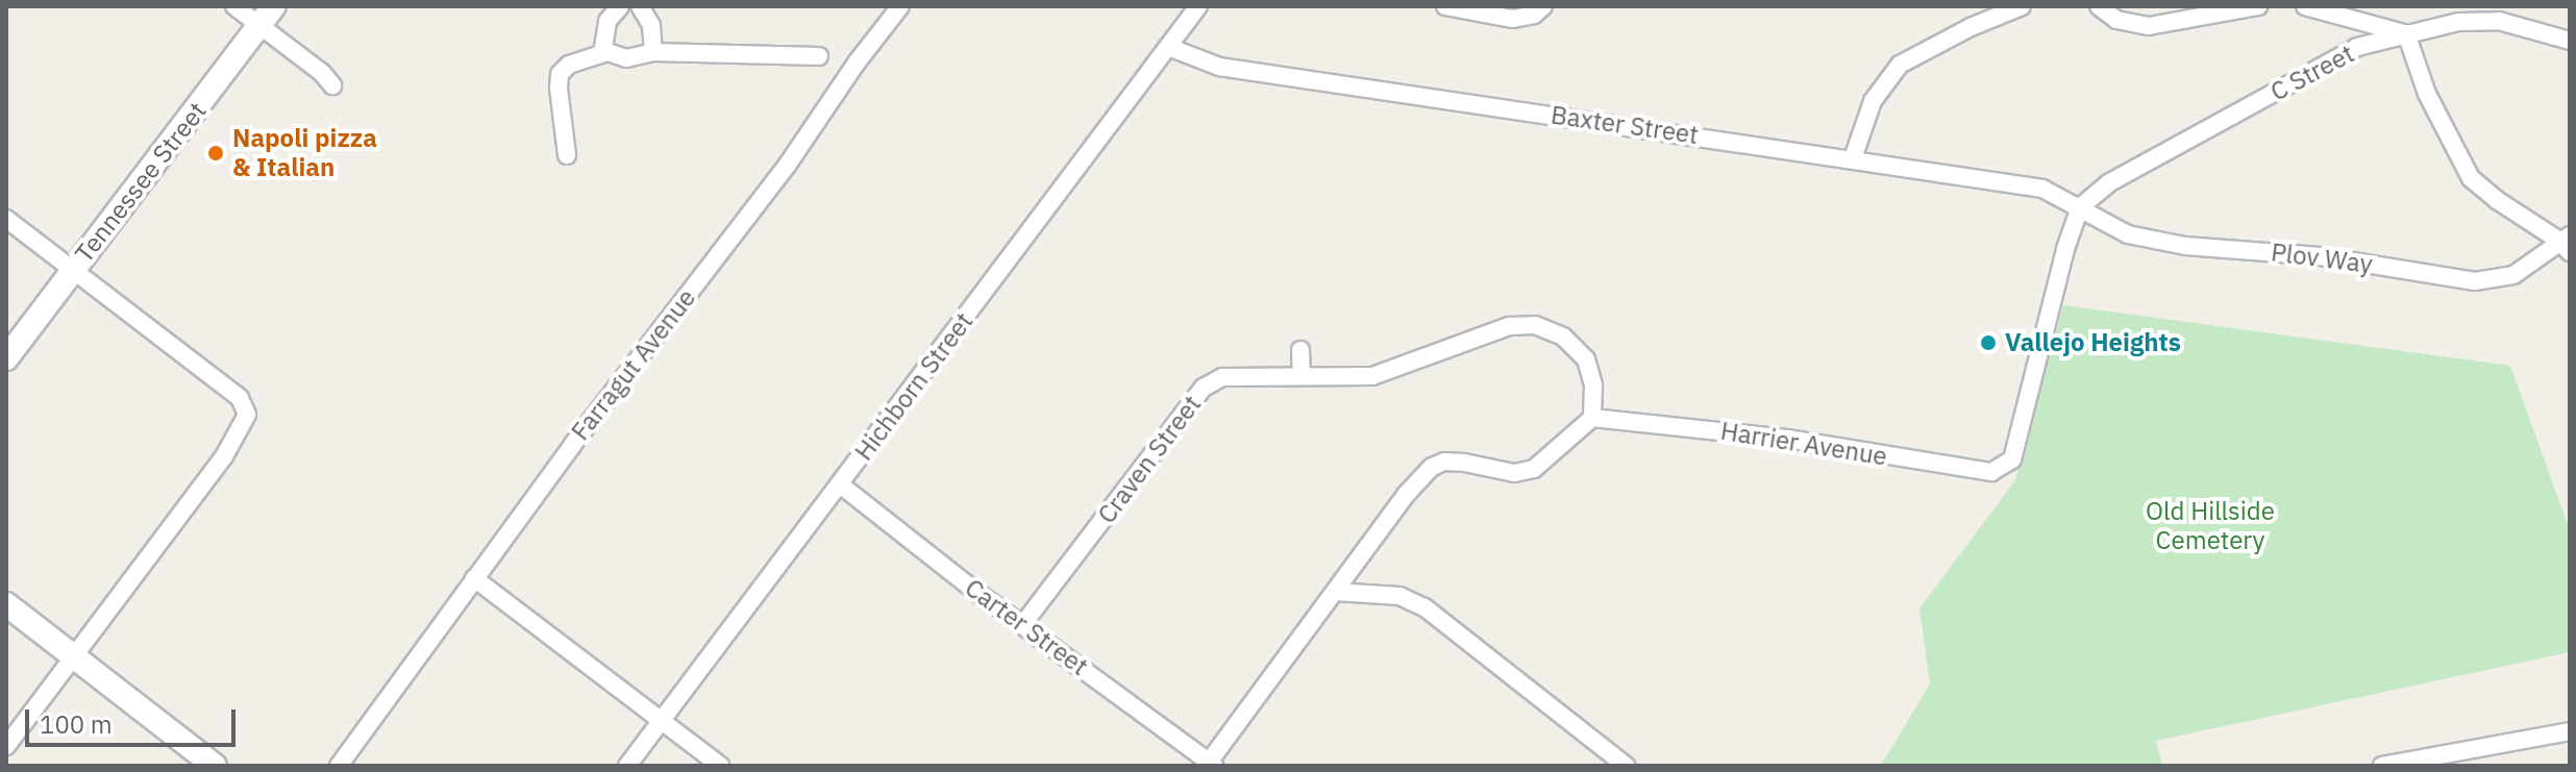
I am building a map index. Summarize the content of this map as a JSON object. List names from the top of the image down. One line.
{"streets":{"main road":["Tennessee Street"],"street":["C Street","Baxter Street","Plov Way","Farragut Avenue","Hichborn Street","Harrier Avenue","Craven Street","Carter Street"]},"crossings":[["C Street","Baxter Street"],["C Street","Plov Way"],["C Street","Harrier Avenue"],["Baxter Street","Plov Way"],["Baxter Street","Hichborn Street"],["Baxter Street","Harrier Avenue"],["Plov Way","Harrier Avenue"],["Hichborn Street","Carter Street"],["Harrier Avenue","Craven Street"],["Craven Street","Carter Street"]],"parks":["Old Hillside Cemetery"],"places":["Napoli pizza & Italian","Vallejo Heights"],"scale_bar":"100 m"}
